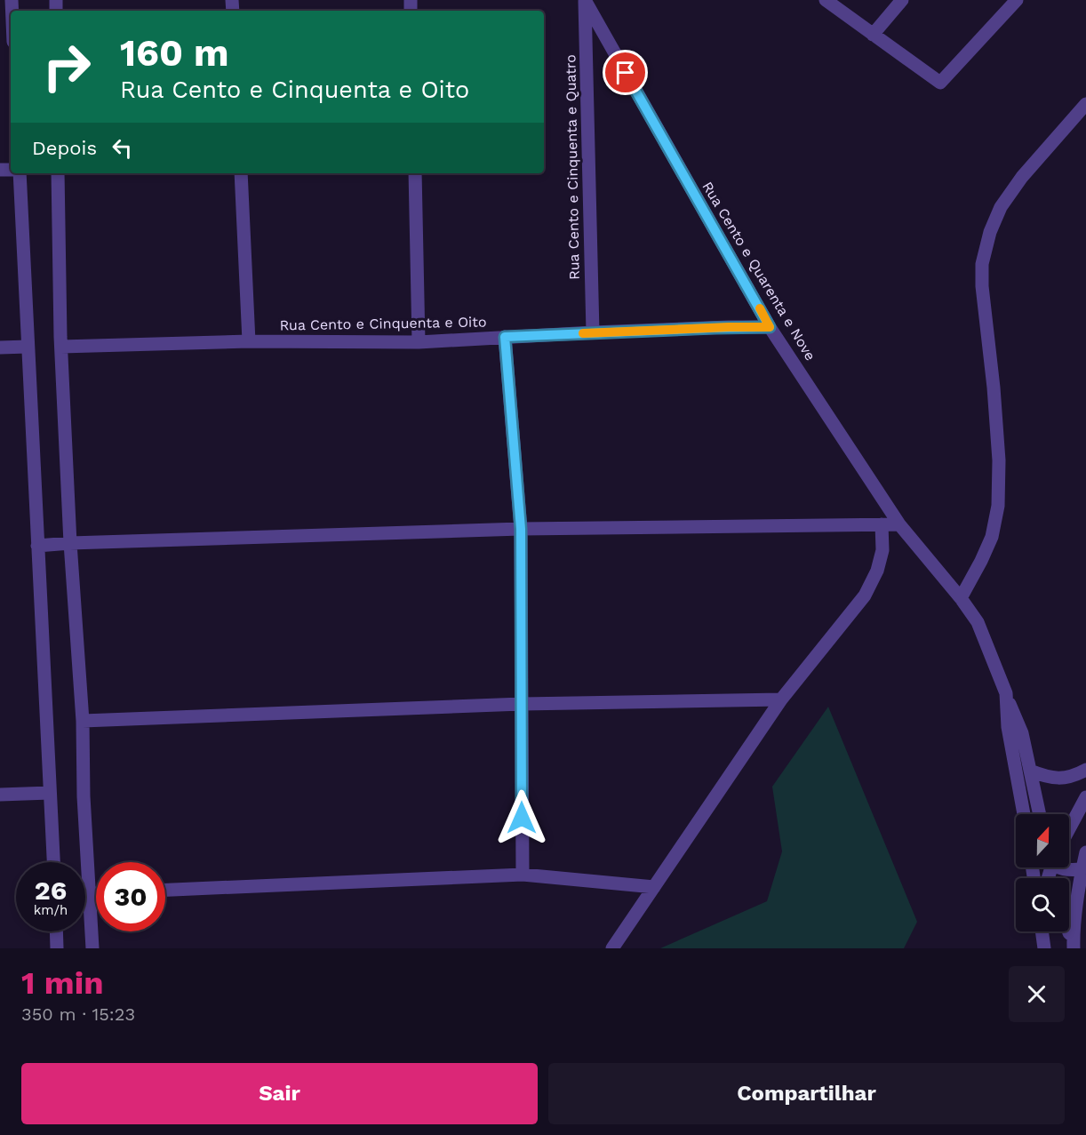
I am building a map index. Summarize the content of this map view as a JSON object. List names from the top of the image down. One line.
{"streets":{"street":["Rua Cento e Cinquenta e Quatro","Rua Cento e Quarenta e Nove","Rua Cento e Cinquenta e Oito"]},"crossings":[["Rua Cento e Cinquenta e Quatro","Rua Cento e Quarenta e Nove"],["Rua Cento e Cinquenta e Quatro","Rua Cento e Cinquenta e Oito"],["Rua Cento e Quarenta e Nove","Rua Cento e Cinquenta e Oito"]],"north":"top","page":{"turn":["160 m","Rua Cento e Cinquenta e Oito"],"then":"Depois","speed":"26 km/h","limit":"30","heading":["1 min","350 m · 15:23"],"buttons":["Sair","Compartilhar"]}}
